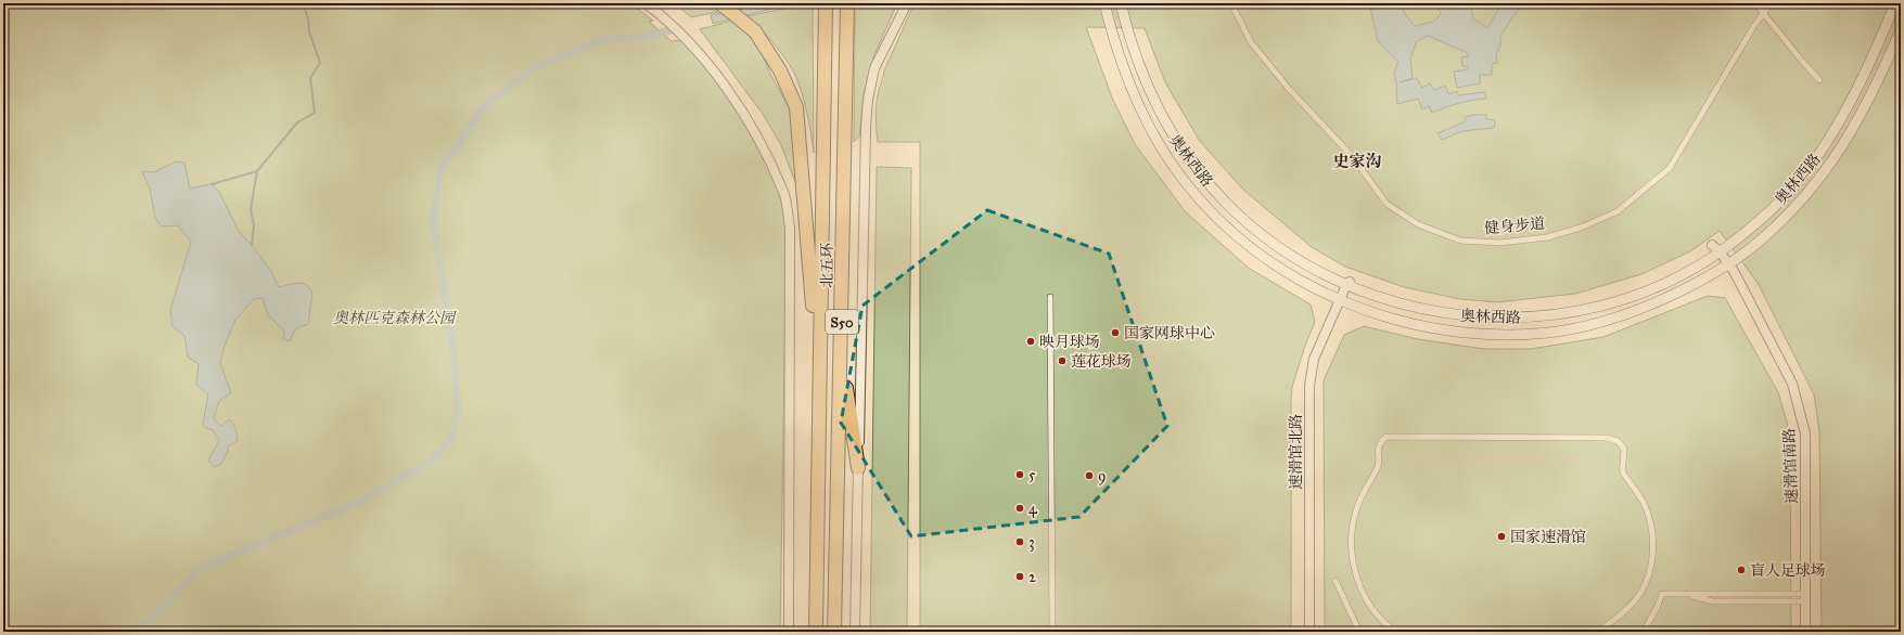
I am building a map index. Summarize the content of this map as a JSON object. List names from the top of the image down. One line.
{"streets":{"highway":["北五环","S50"],"main road":["奥林西路"],"street":["健身步道","速滑馆北路","速滑馆南路"]},"crossings":[["奥林西路","速滑馆北路"],["奥林西路","速滑馆南路"]],"districts":["史家沟"],"parks":["奥林匹克森林公园"],"places":["国家网球中心","映月球场","莲花球场","5","9","4","国家速滑馆","3","盲人足球场","2"]}
